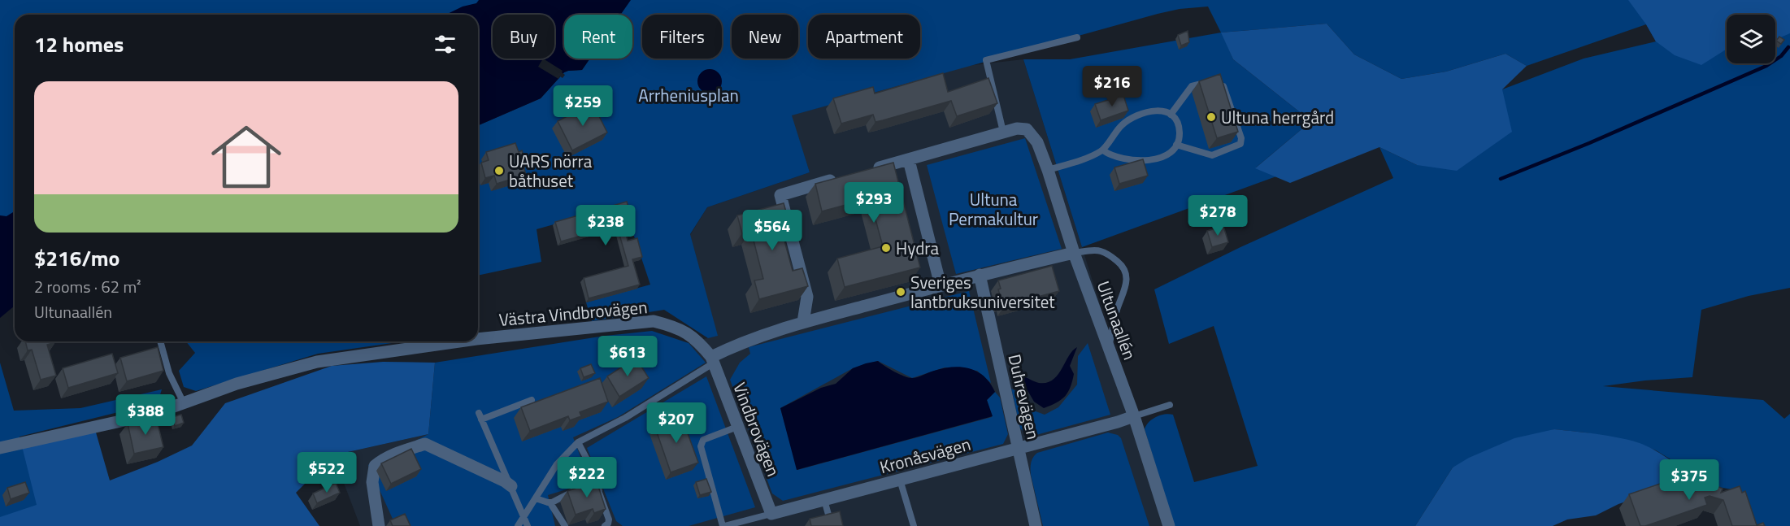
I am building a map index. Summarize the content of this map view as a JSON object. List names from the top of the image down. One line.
{"streets":{"street":["Västra Vindbrovägen","Ultunaallén","Duhrevägen","Vindbrovägen","Kronåsvägen"]},"crossings":[["Västra Vindbrovägen","Vindbrovägen"],["Ultunaallén","Kronåsvägen"],["Duhrevägen","Kronåsvägen"],["Vindbrovägen","Kronåsvägen"]],"parks":["Arrheniusplan","Ultuna Permakultur"],"places":["Ultuna herrgård","UARS nörra båthuset","Hydra","Sveriges lantbruksuniversitet"],"page":{"chip":["Buy","Rent","Filters","New","Apartment"],"heading":"12 homes","price":["$216","$259","$293","$278","$238","$564","$613","$388","$207","$522","$222","$375"],"list":[{"name":"$216/mo","note":"2 rooms · 62 m² · Ultunaallén"}]}}
